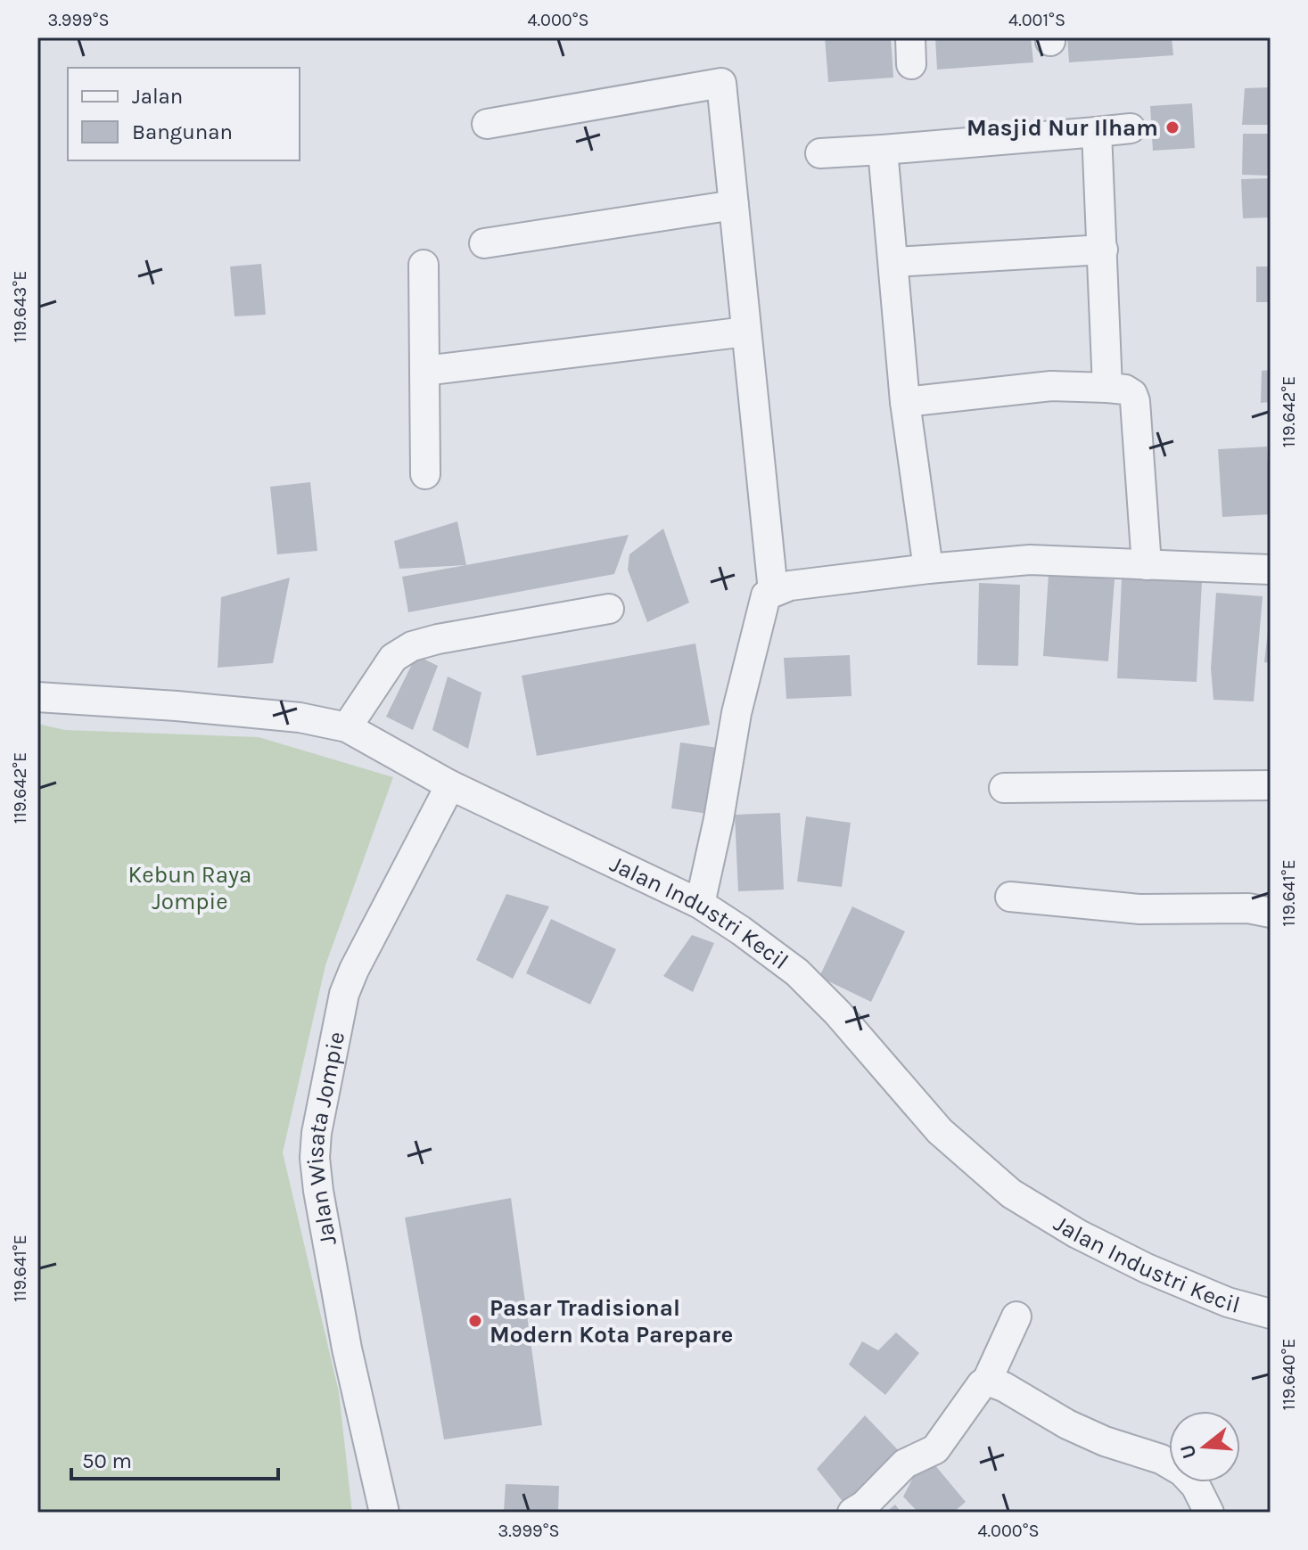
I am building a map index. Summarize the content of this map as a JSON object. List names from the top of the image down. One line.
{"streets":{"street":["Jalan Industri Kecil","Jalan Wisata Jompie"]},"crossings":[["Jalan Industri Kecil","Jalan Wisata Jompie"]],"parks":["Kebun Raya Jompie"],"places":["Masjid Nur Ilham","Pasar Tradisional Modern Kota Parepare"],"legend":["Jalan","Bangunan"],"scale_bar":"50 m","north":"left","coordinates":["3.999°S","4.000°S","4.001°S","119.643°E","119.642°E","119.641°E","119.640°E"]}
